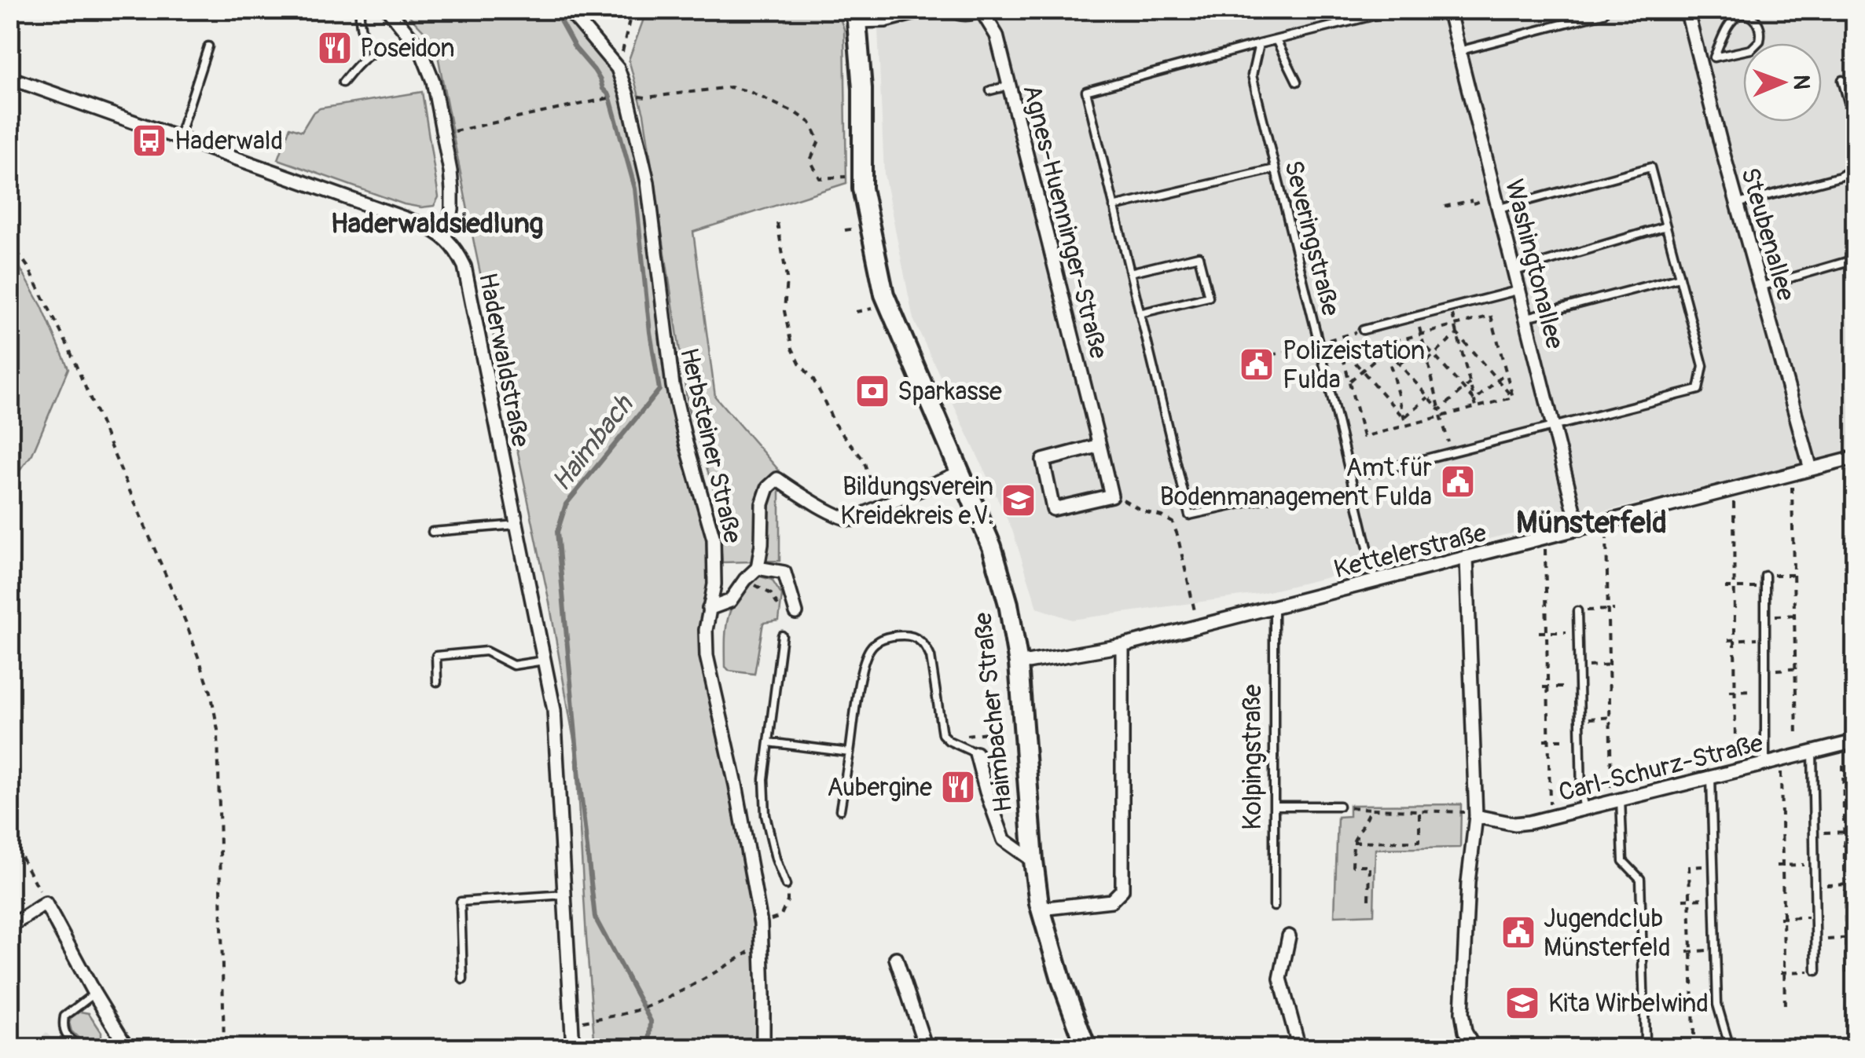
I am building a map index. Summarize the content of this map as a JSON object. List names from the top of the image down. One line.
{"streets":{"main road":["Haimbacher Straße"],"street":["Agnes-Huenninger-Straße","Steubenallee","Washingtonallee","Haderwaldstraße","Herbsteiner Straße","Kettelerstraße","Carl-Schurz-Straße"],"lane":["Severingstraße","Kolpingstraße"]},"crossings":[["Steubenallee","Kettelerstraße"],["Severingstraße","Kettelerstraße"],["Washingtonallee","Kettelerstraße"],["Kettelerstraße","Haimbacher Straße"],["Kettelerstraße","Kolpingstraße"]],"districts":["Haderwaldsiedlung","Münsterfeld"],"water":["Haimbach"],"places":{"restaurant":["Poseidon","Aubergine"],"bus stop":["Haderwald"],"public building":["Polizeistation Fulda","Amt für Bodenmanagement Fulda","Jugendclub Münsterfeld"],"bank":["Sparkasse"],"school or university":["Bildungsverein Kreidekreis e.V.","Kita Wirbelwind"]},"north":"right"}
